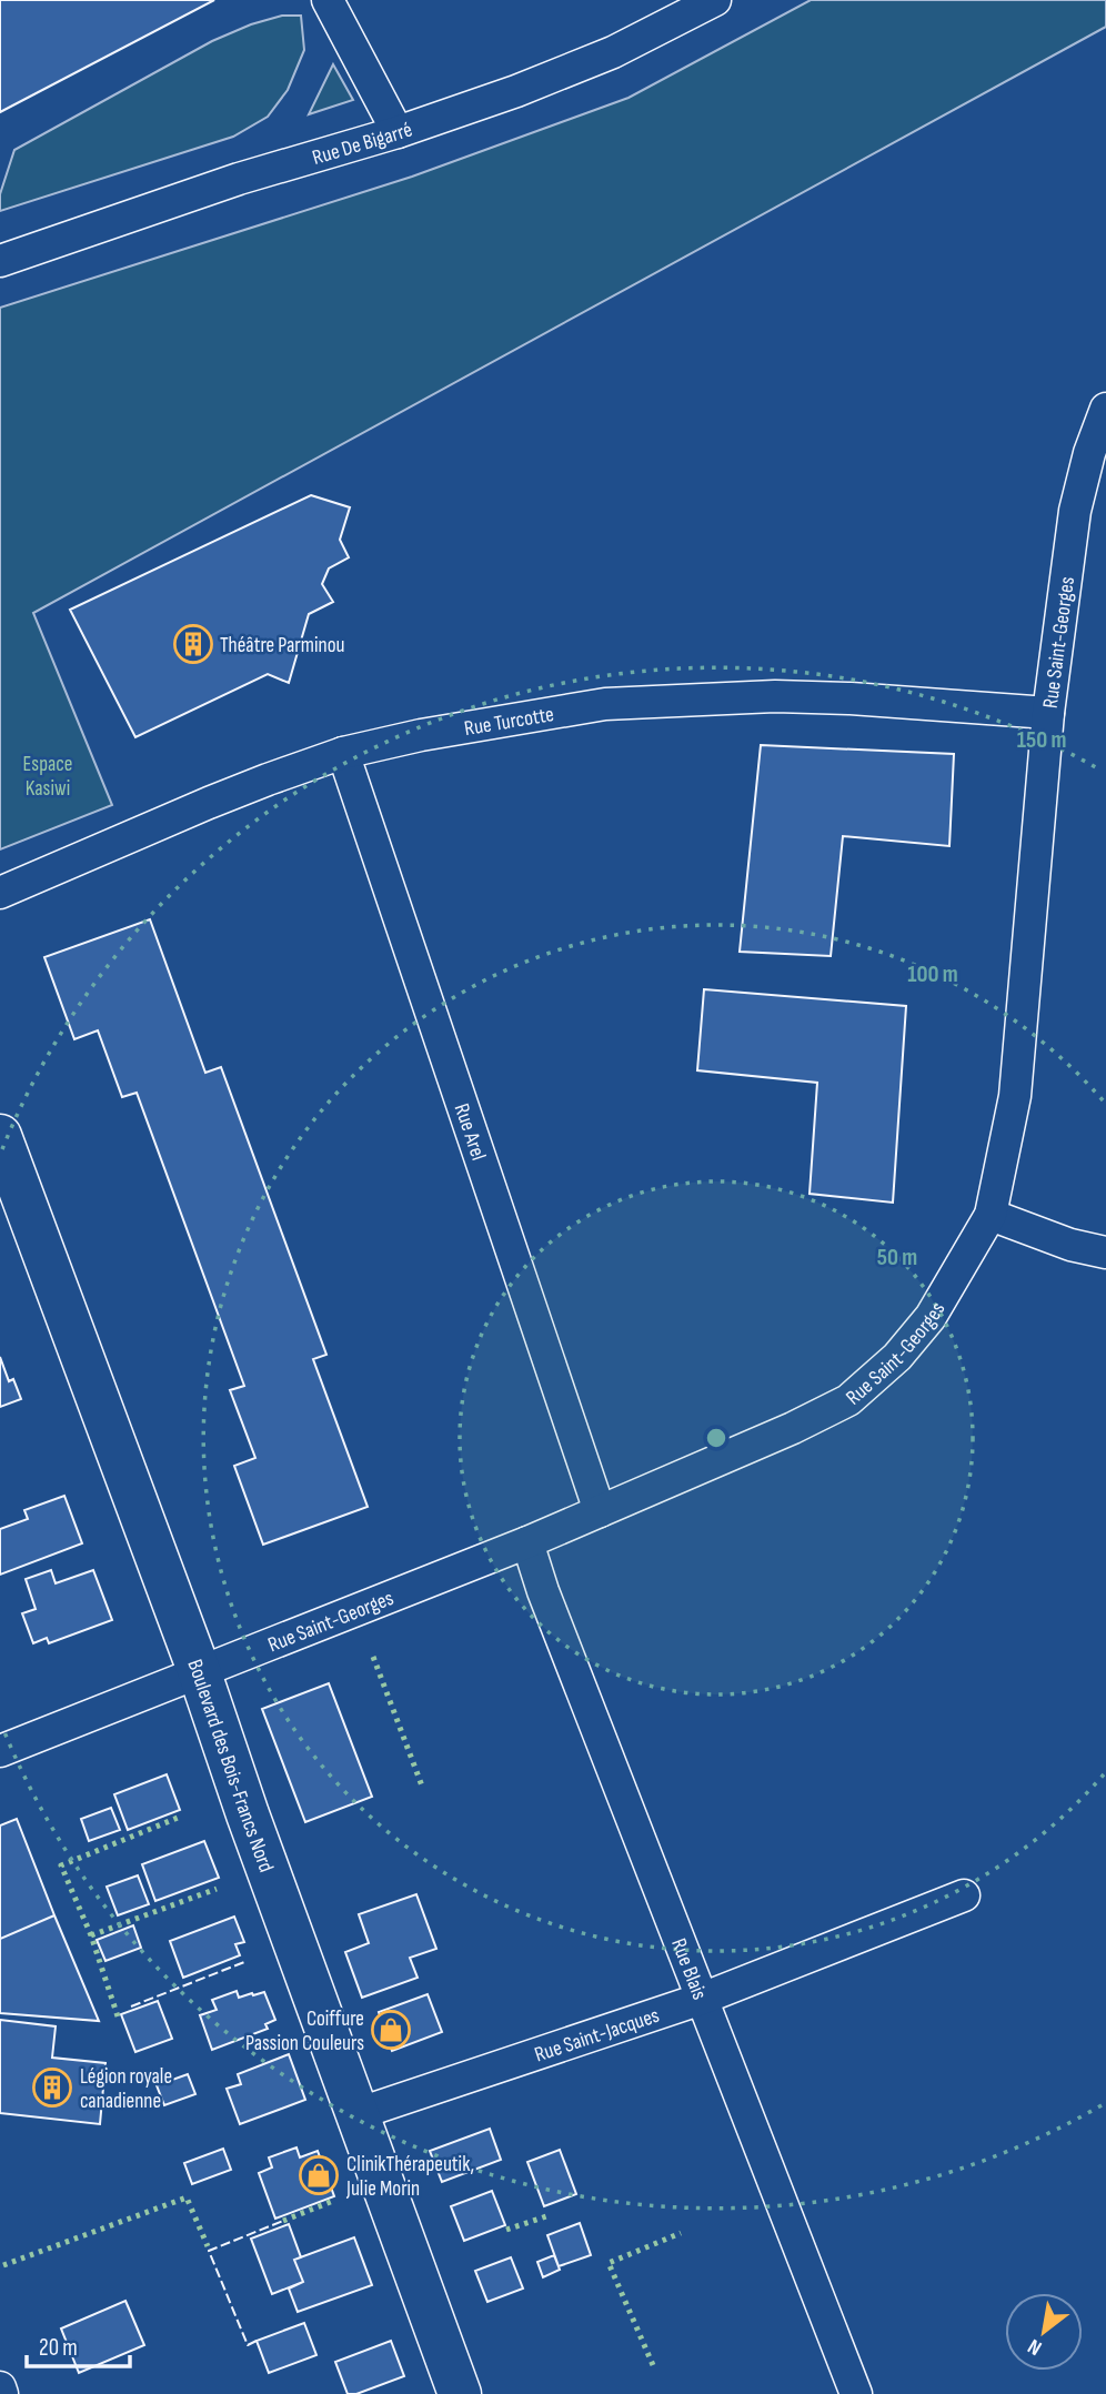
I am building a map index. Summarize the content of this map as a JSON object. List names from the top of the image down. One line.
{"streets":{"street":["Rue De Bigarré","Rue Saint-Georges","Rue Turcotte","Rue Arel","Boulevard des Bois-Francs Nord","Rue Blais","Rue Saint-Jacques"]},"crossings":[["Rue Saint-Georges","Rue Turcotte"],["Rue Saint-Georges","Rue Arel"],["Rue Saint-Georges","Boulevard des Bois-Francs Nord"],["Rue Saint-Georges","Rue Blais"],["Rue Turcotte","Rue Arel"],["Boulevard des Bois-Francs Nord","Rue Saint-Jacques"],["Rue Blais","Rue Saint-Jacques"]],"parks":["Espace Kasiwi"],"places":{"building":["Théâtre Parminou","Légion royale canadienne"],"shop":["Coiffure Passion Couleurs","ClinikThérapeutik, Julie Morin"]},"scale_bar":"20 m","north":"bottom left","rings":["150 m","100 m","50 m"]}
